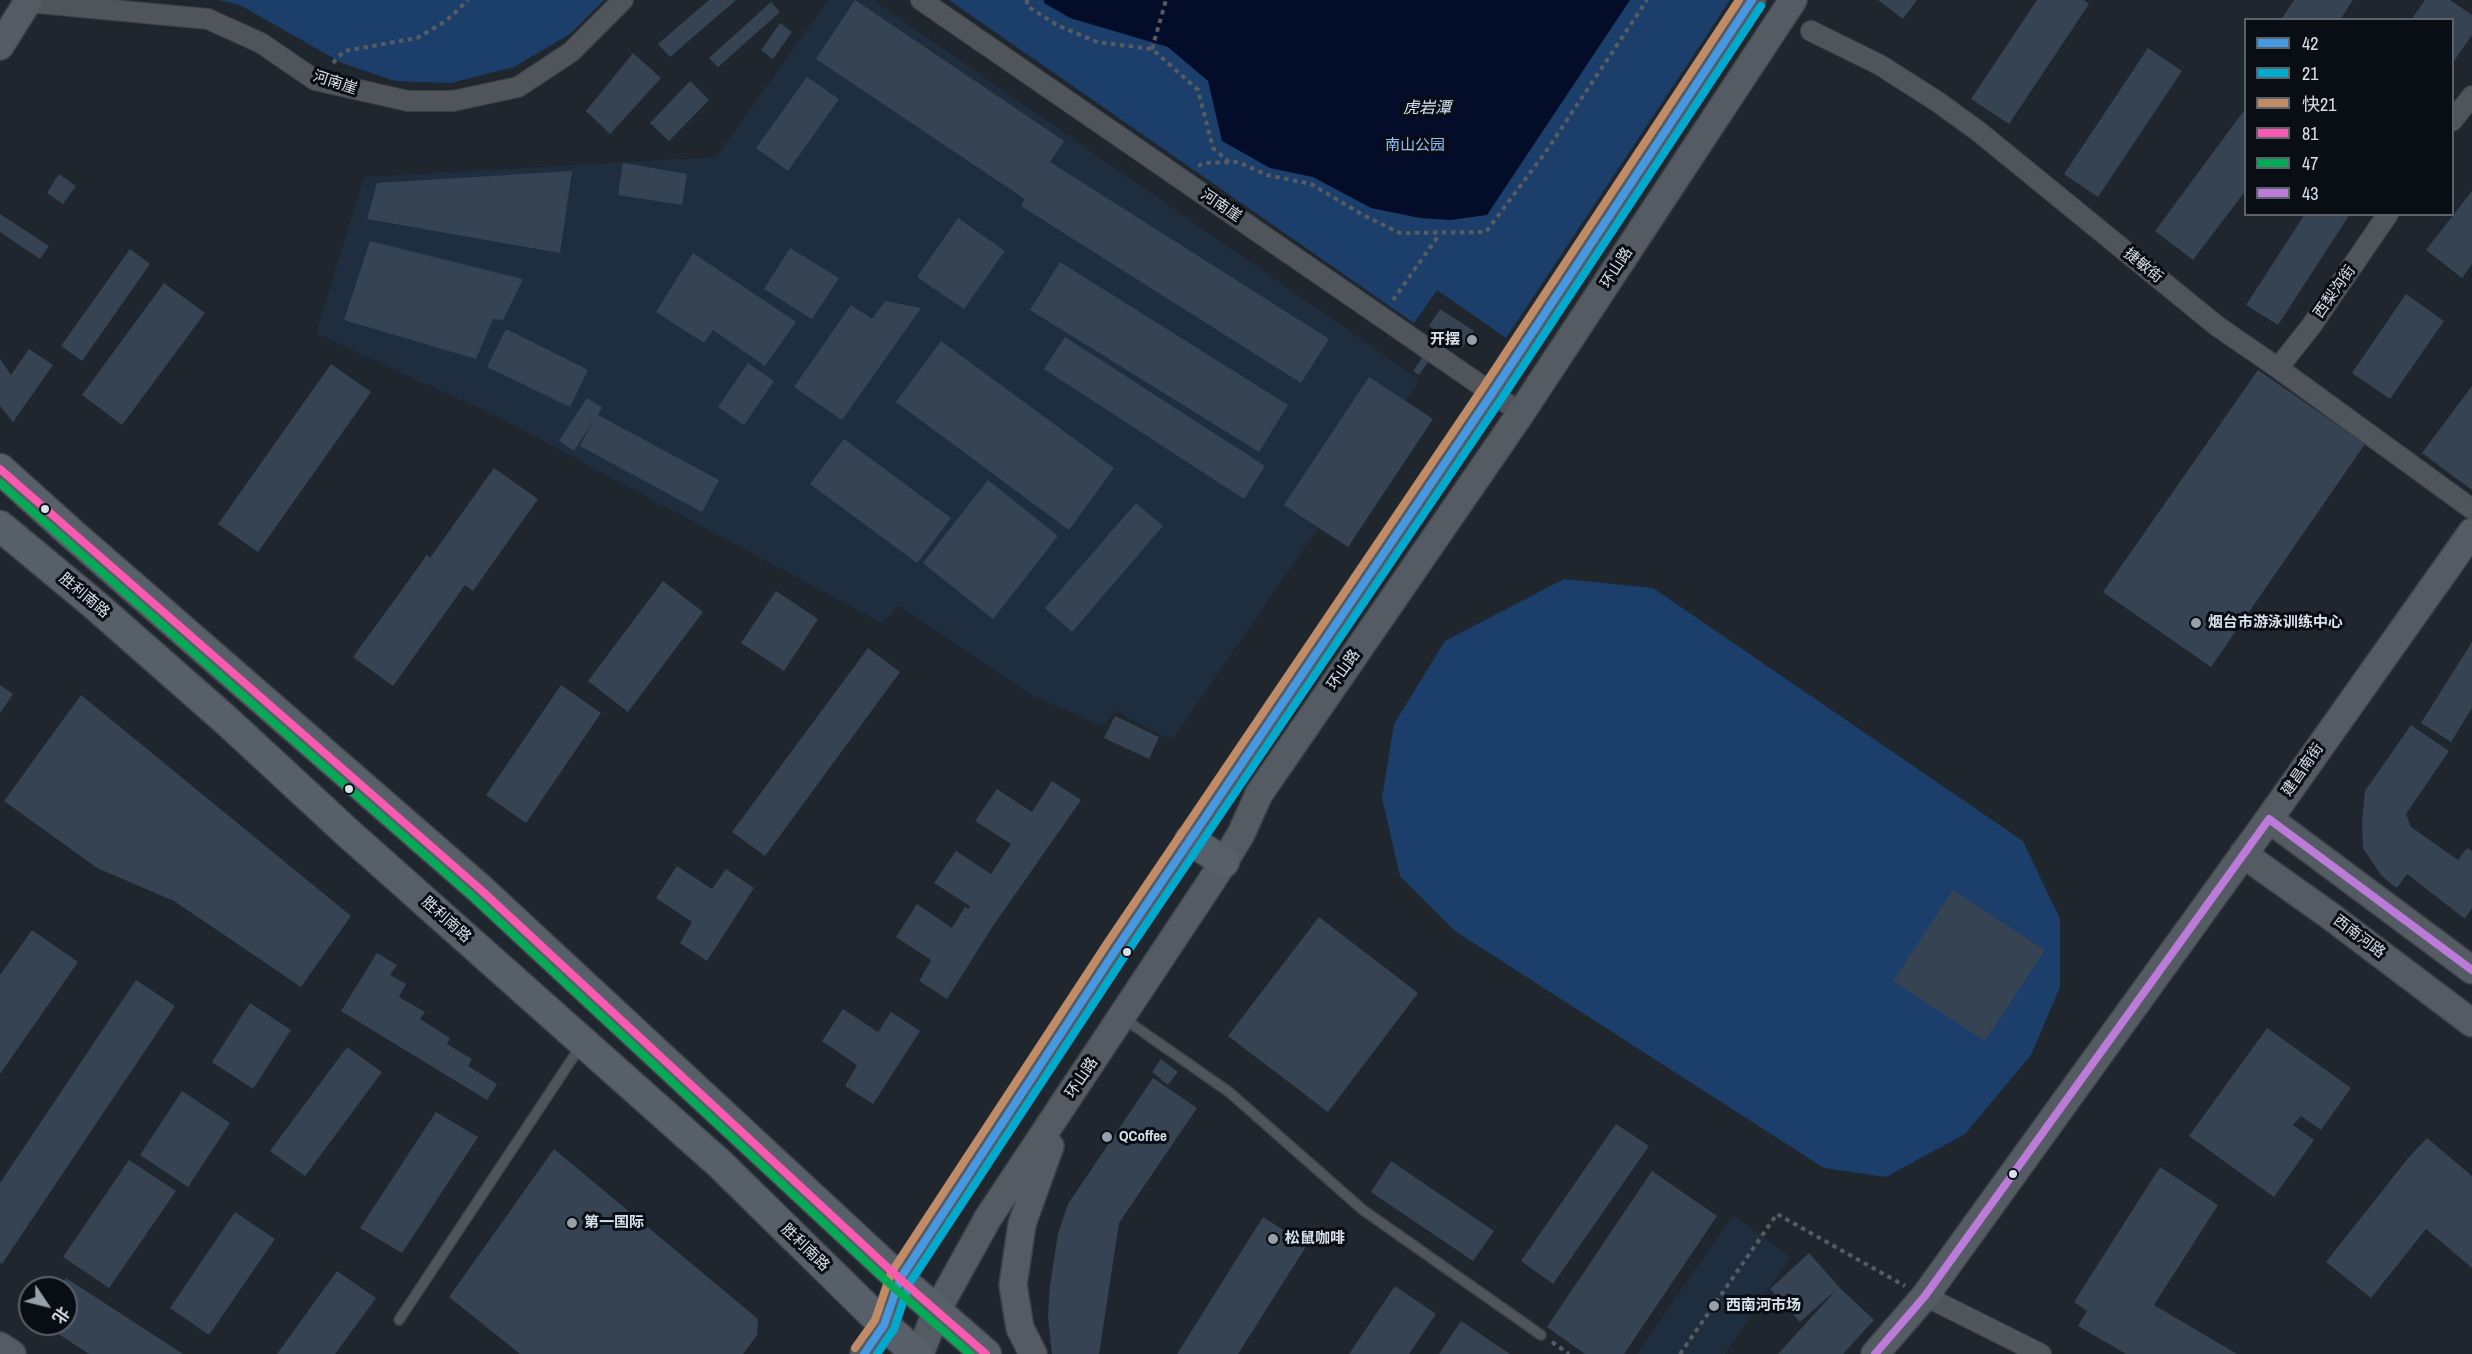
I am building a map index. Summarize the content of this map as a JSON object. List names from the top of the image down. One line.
{"streets":{"main road":["环山路","胜利南路","建昌南街","西南河路"],"street":["河南崖","捷敏街","西梨沟街"]},"crossings":[["河南崖","环山路"],["捷敏街","西梨沟街"],["环山路","胜利南路"],["建昌南街","西南河路"]],"water":["虎岩潭"],"parks":["南山公园"],"places":["开摆","烟台市游泳训练中心","QCoffee","第一国际","松鼠咖啡","西南河市场"],"lines":["transit line 42","transit line 快21","transit line 21","transit line 81","transit line 47","transit line 43"],"legend":["42","21","快21","81","47","43"],"north":"bottom right"}
